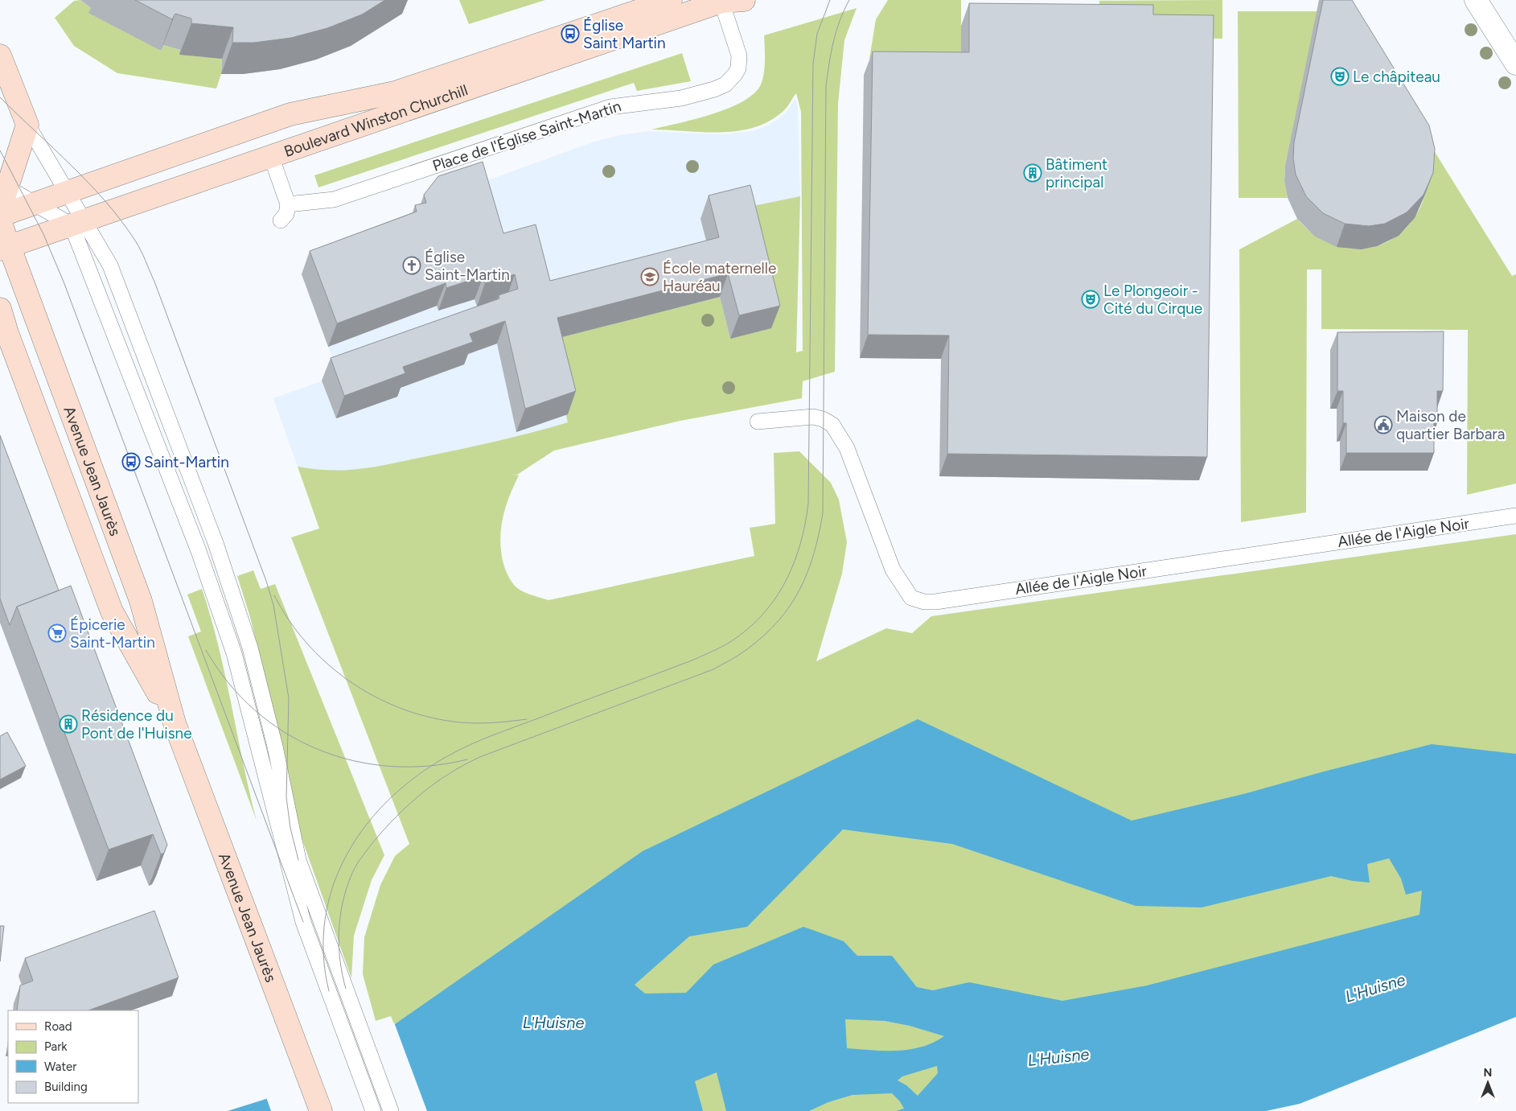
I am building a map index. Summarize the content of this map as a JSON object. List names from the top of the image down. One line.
{"streets":{"main road":["Boulevard Winston Churchill","Avenue Jean Jaurès"],"lane":["Place de l'Église Saint-Martin","Allée de l'Aigle Noir"]},"crossings":[["Boulevard Winston Churchill","Place de l'Église Saint-Martin"],["Boulevard Winston Churchill","Avenue Jean Jaurès"]],"water":["L'Huisne"],"places":{"bus stop":["Église Saint Martin","Saint-Martin"],"theatre":["Le châpiteau","Le Plongeoir - Cité du Cirque"],"building":["Bâtiment principal","Résidence du Pont de l'Huisne"],"church":["Église Saint-Martin"],"school or university":["École maternelle Hauréau"],"public building":["Maison de quartier Barbara"],"supermarket":["Épicerie Saint-Martin"]},"legend":["Road","Park","Water","Building"],"north":"top"}
